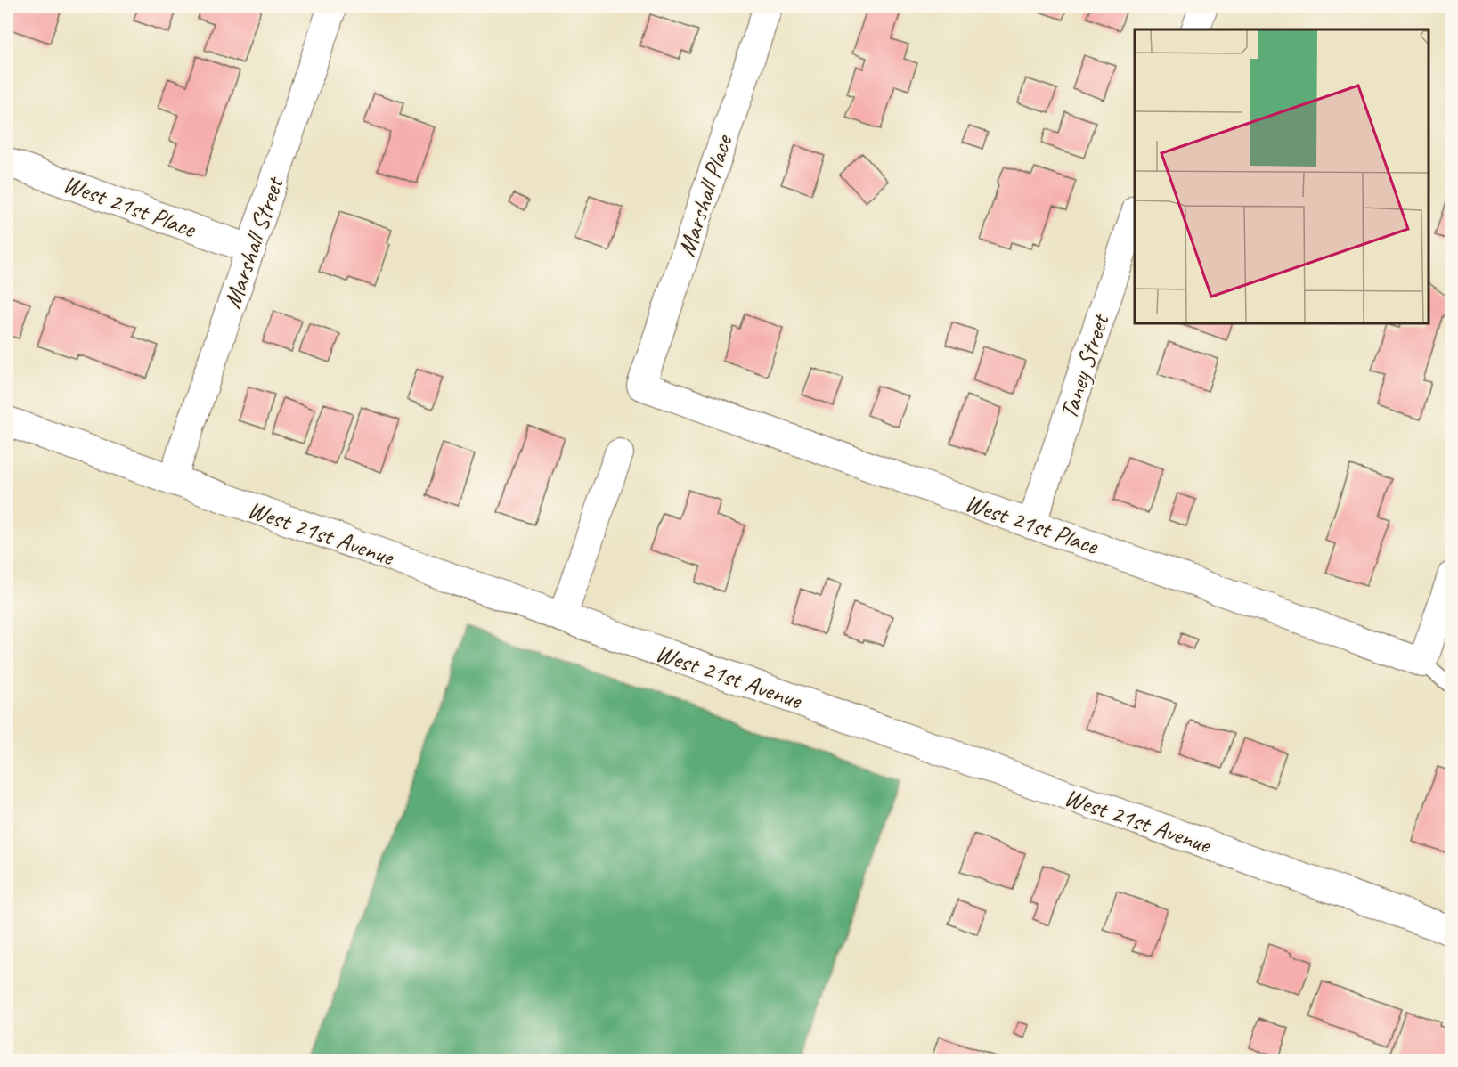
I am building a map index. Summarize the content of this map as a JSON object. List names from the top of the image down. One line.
{"streets":{"street":["Marshall Place","West 21st Place","Marshall Street","Taney Street","West 21st Avenue"]},"crossings":[["Marshall Place","West 21st Place"],["West 21st Place","Marshall Street"],["West 21st Place","Taney Street"],["Marshall Street","West 21st Avenue"]]}
